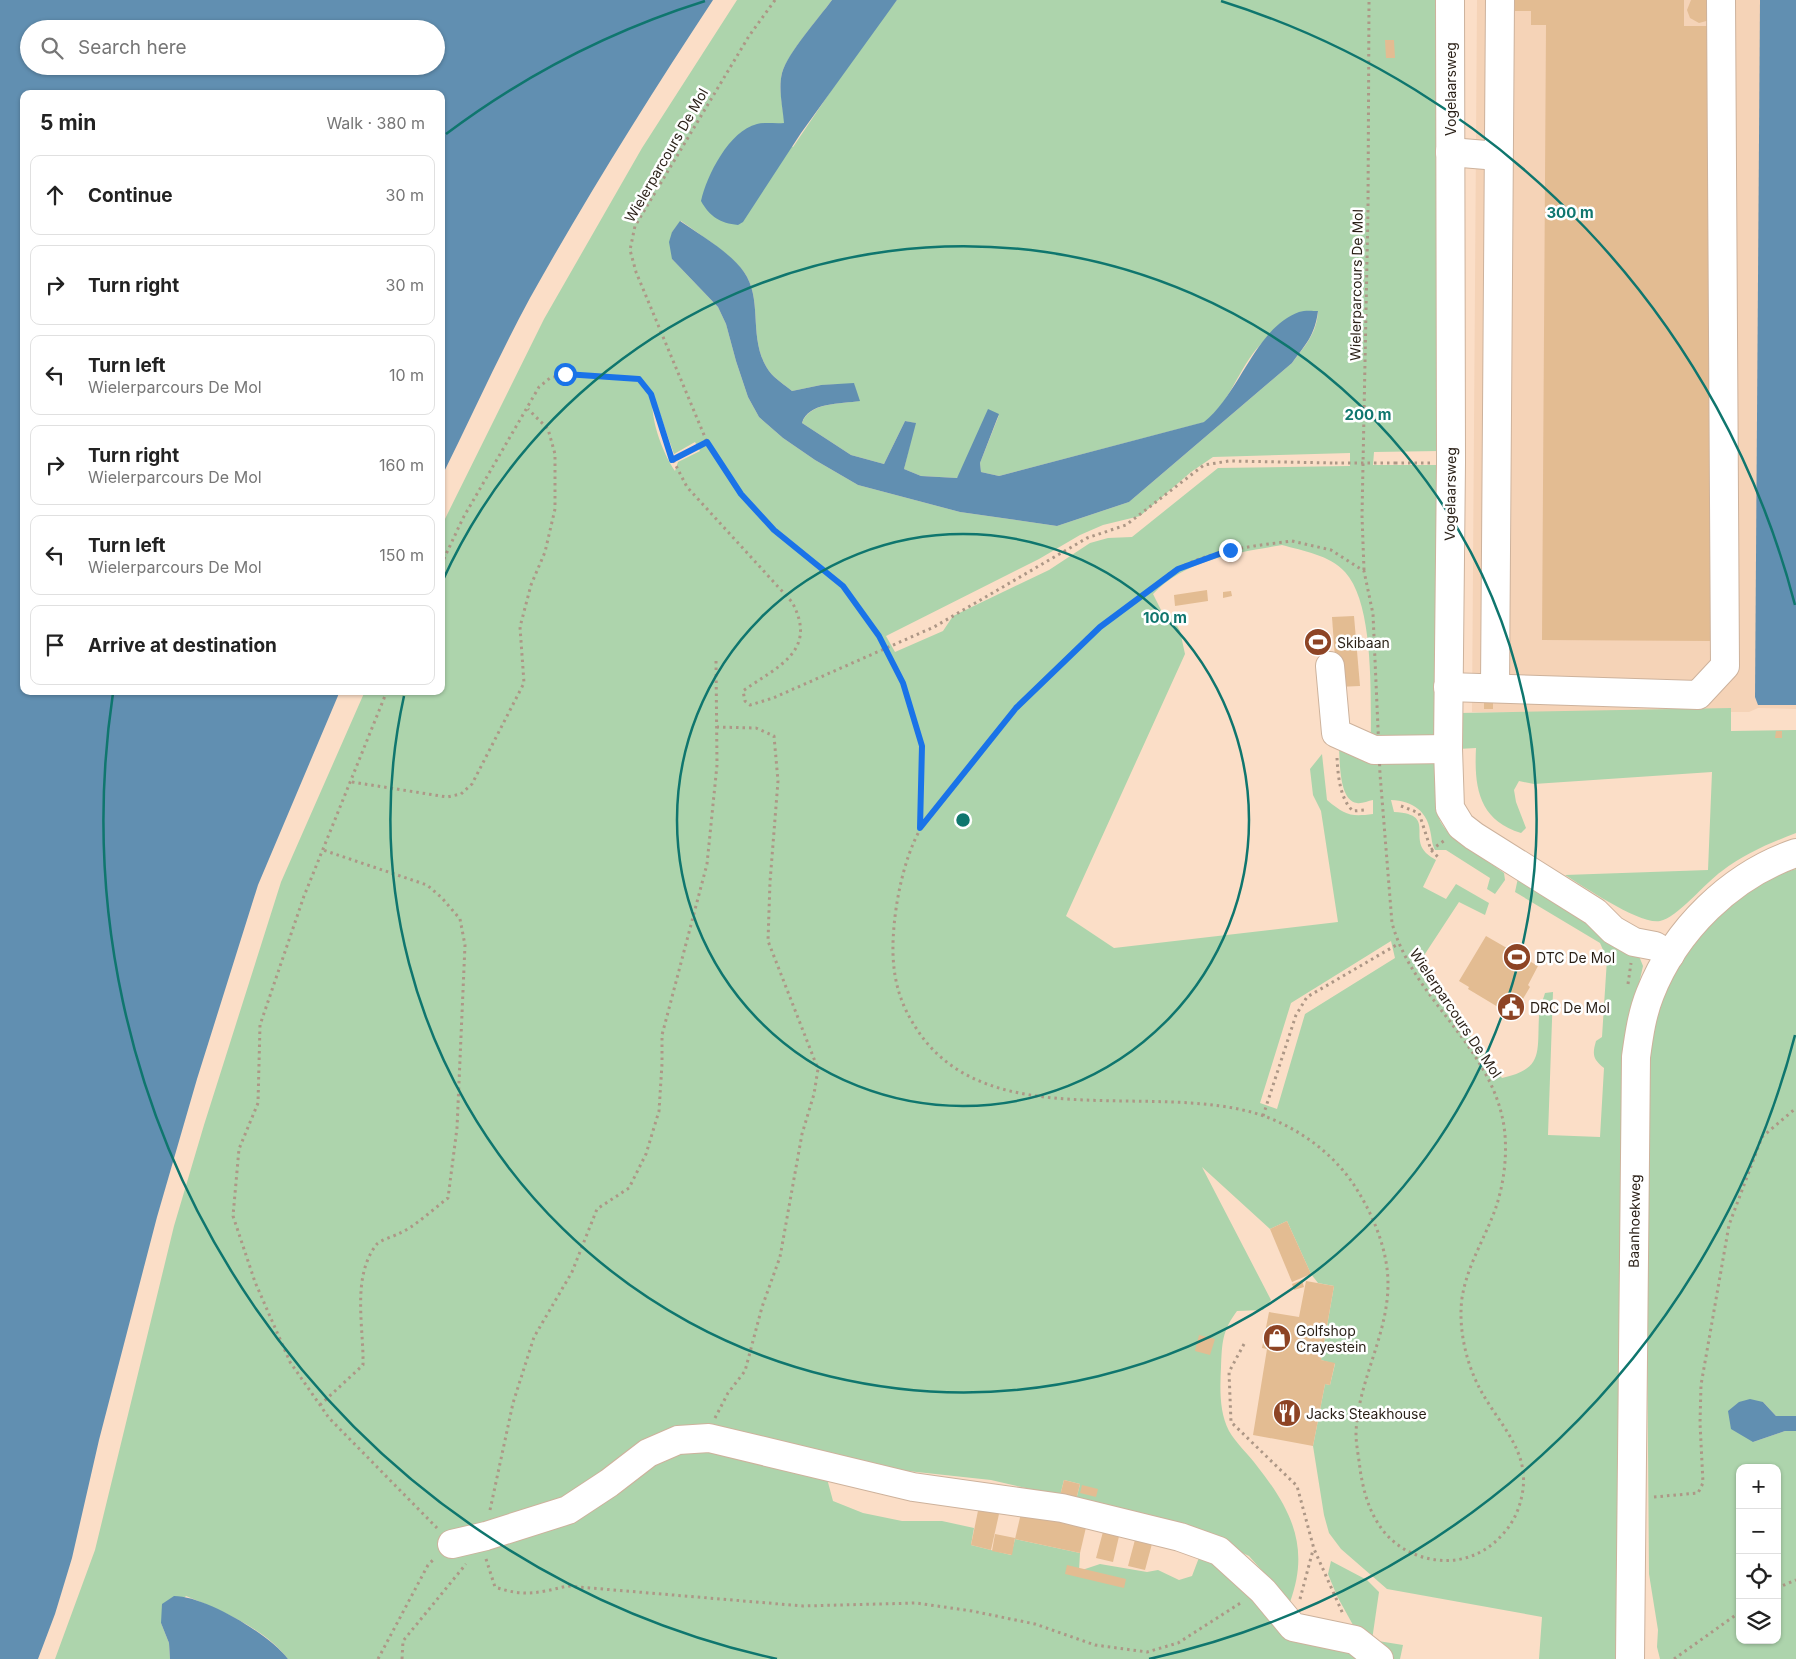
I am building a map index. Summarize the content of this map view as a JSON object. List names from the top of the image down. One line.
{"streets":{"street":["Vogelaarsweg","Baanhoekweg"],"path":["Wielerparcours De Mol"]},"crossings":[["Vogelaarsweg","Baanhoekweg"]],"places":{"sports":["Skibaan","DTC De Mol"],"public building":["DRC De Mol"],"shop":["Golfshop Crayestein"],"restaurant":["Jacks Steakhouse"]},"page":{"search":"Search here","heading":["5 min","Walk · 380 m"],"list":[["Continue","30 m"],["Turn right","30 m"],["Turn left","Wielerparcours De Mol","10 m"],["Turn right","Wielerparcours De Mol","160 m"],["Turn left","Wielerparcours De Mol","150 m"],"Arrive at destination"],"map_buttons":["+","−"]},"rings":["300 m","200 m","100 m"]}
